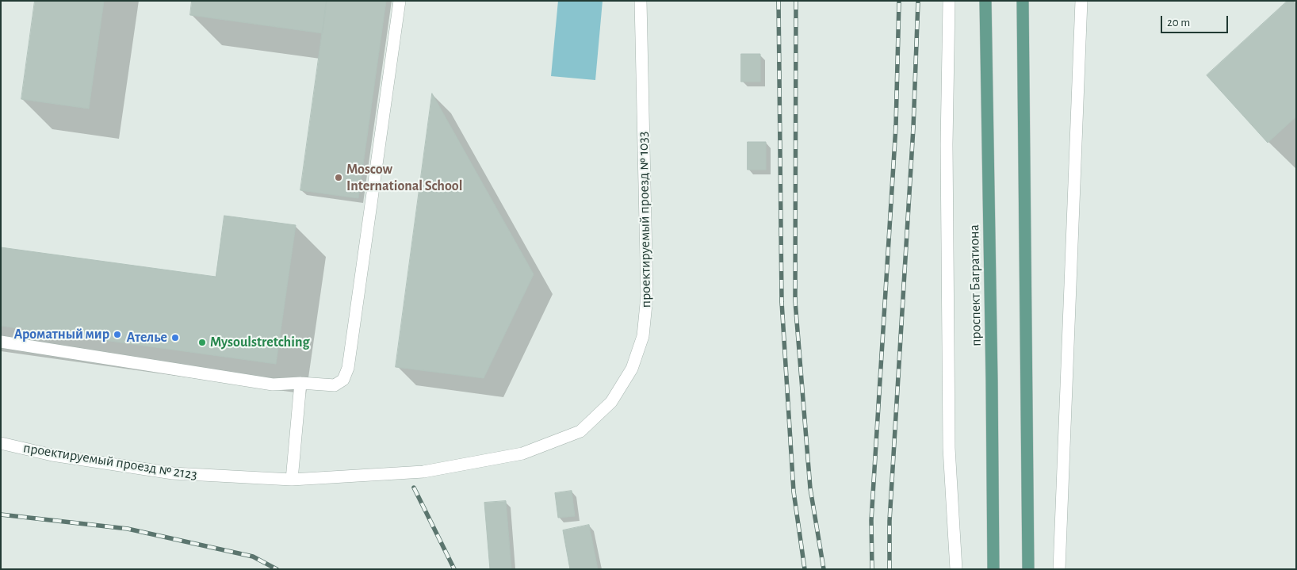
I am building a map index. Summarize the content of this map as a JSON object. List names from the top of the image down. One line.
{"streets":{"main road":["проспект Багратиона"],"street":["проектируемый проезд № 1033","проектируемый проезд № 2123"]},"crossings":[["проектируемый проезд № 1033","проектируемый проезд № 2123"]],"places":["Moscow International School","Ароматный мир","Ателье","Mysoulstretching"],"scale_bar":"20 m"}
